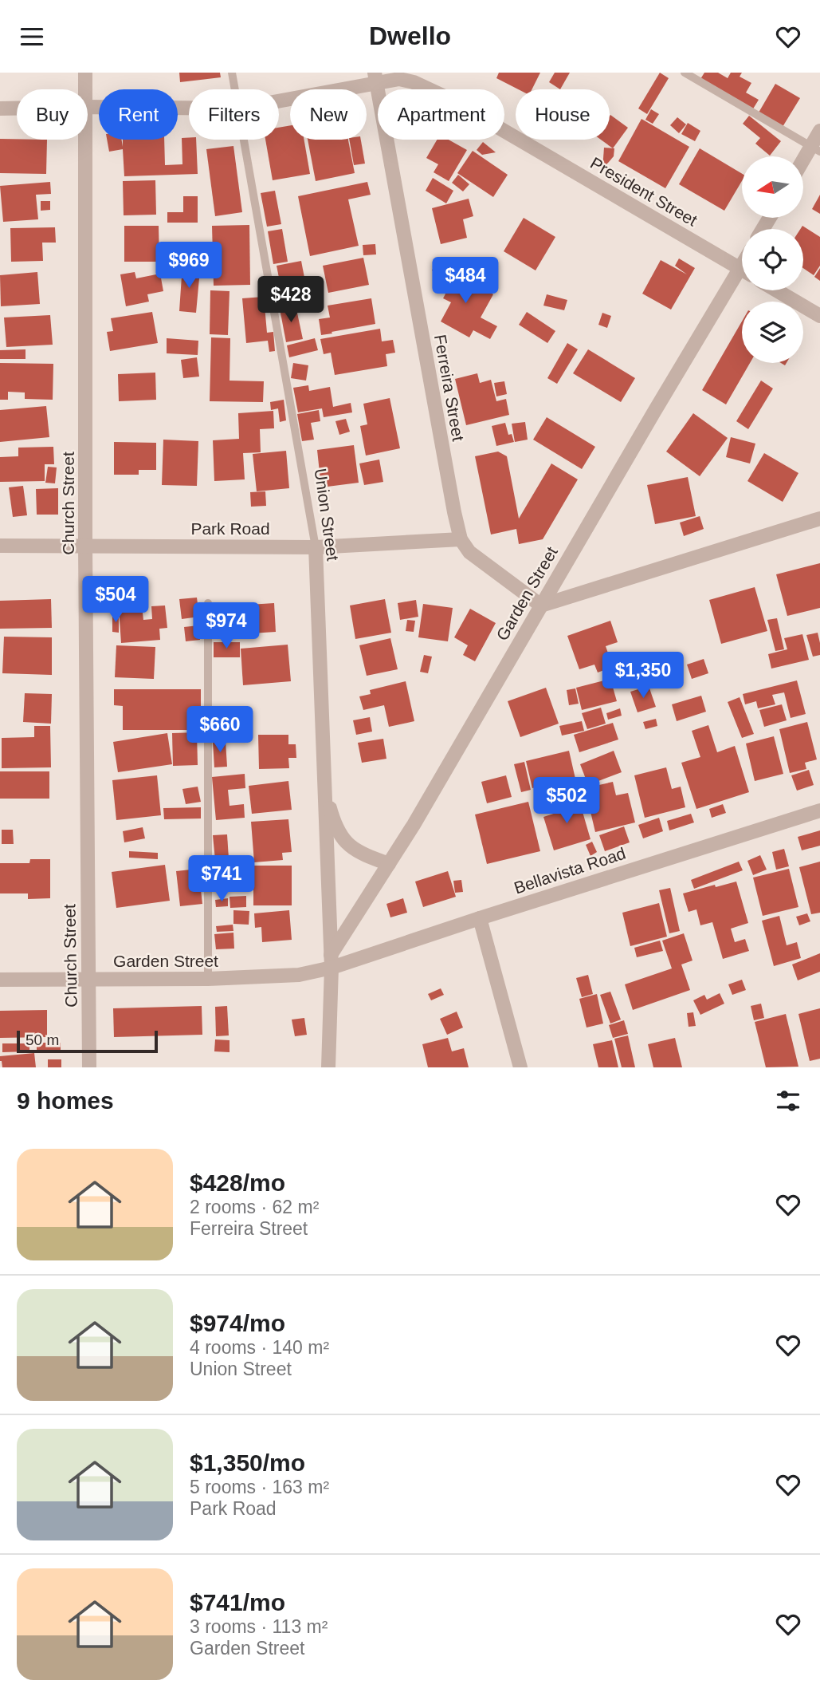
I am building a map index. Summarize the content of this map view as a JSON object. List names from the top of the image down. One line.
{"streets":{"street":["President Street","Ferreira Street","Church Street","Union Street","Park Road","Garden Street","Bellavista Road"]},"crossings":[["President Street","Ferreira Street"],["Ferreira Street","Park Road"],["Ferreira Street","Garden Street"],["Church Street","Park Road"],["Church Street","Garden Street"],["Union Street","Park Road"],["Union Street","Garden Street"],["Union Street","Bellavista Road"],["Garden Street","Bellavista Road"]],"scale_bar":"50 m","north":"left","page":{"header":"Dwello","chip":["Buy","Rent","Filters","New","Apartment","House"],"price":["$969","$484","$428","$504","$974","$1,350","$660","$502","$741"],"scale":"50 m","heading":"9 homes","list":[{"name":"$428/mo","note":"2 rooms · 62 m² · Ferreira Street"},{"name":"$974/mo","note":"4 rooms · 140 m² · Union Street"},{"name":"$1,350/mo","note":"5 rooms · 163 m² · Park Road"},{"name":"$741/mo","note":"3 rooms · 113 m² · Garden Street"}]}}
